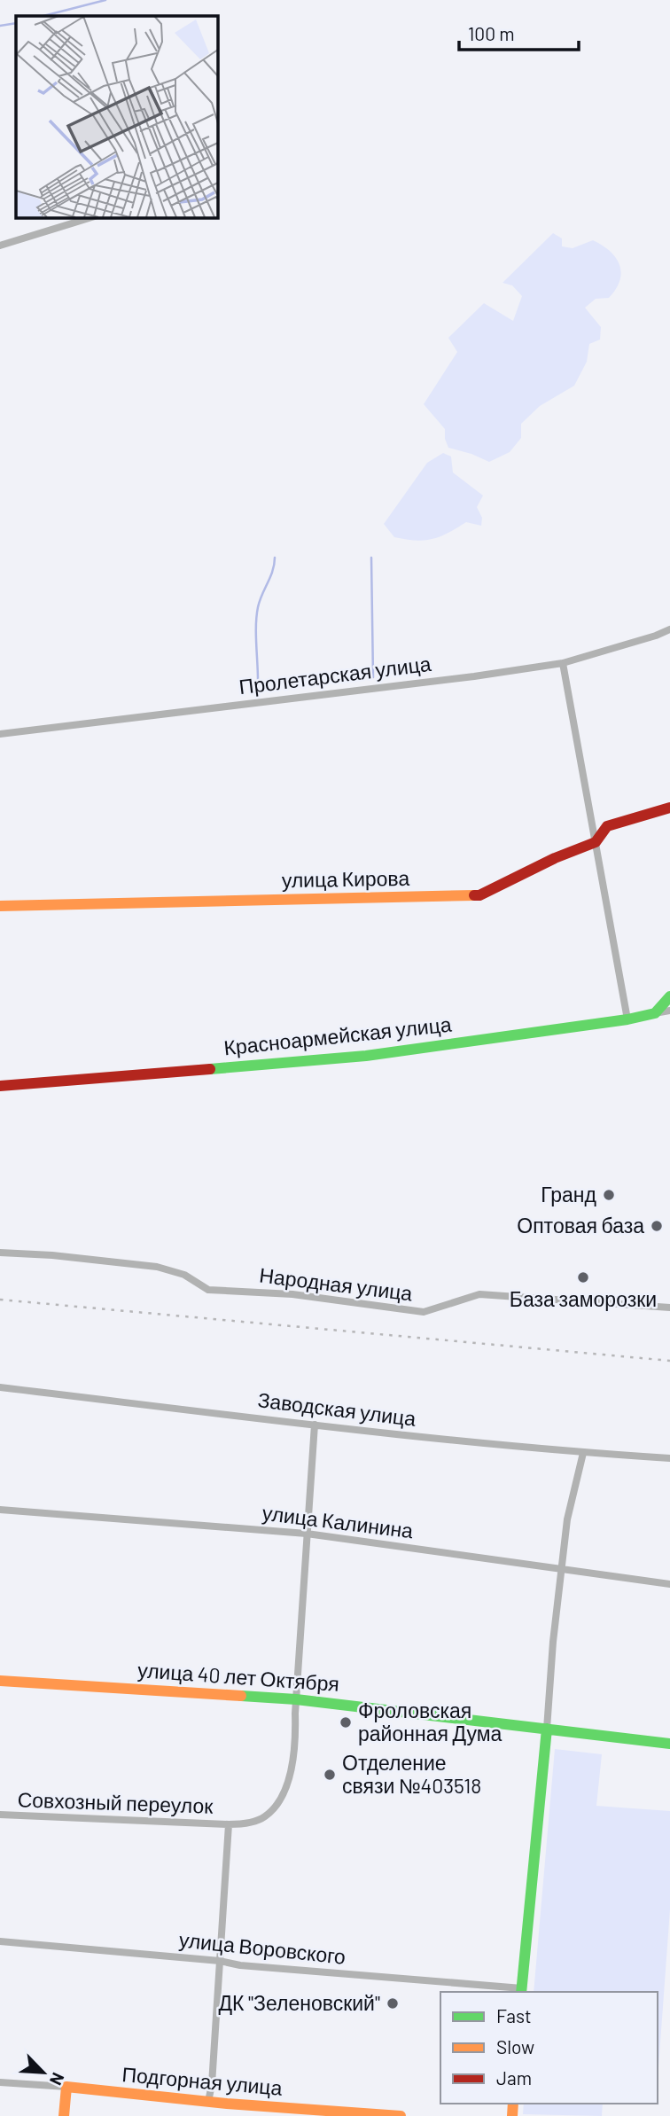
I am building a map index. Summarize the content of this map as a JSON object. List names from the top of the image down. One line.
{"streets":{"street":["Пролетарская улица","улица Кирова","Красноармейская улица","Народная улица","Заводская улица","улица Калинина","улица 40 лет Октября","Совхозный переулок","улица Воровского","Подгорная улица"]},"crossings":[["Заводская улица","Совхозный переулок"],["улица Калинина","Совхозный переулок"],["улица 40 лет Октября","Совхозный переулок"],["Совхозный переулок","улица Воровского"],["Совхозный переулок","Подгорная улица"]],"places":["Гранд","Оптовая база","База заморозки","Фроловская районная Дума","Отделение связи №403518","ДК \"Зеленовский\""],"legend":["Fast","Slow","Jam"],"scale_bar":"100 m","north":"bottom right"}
